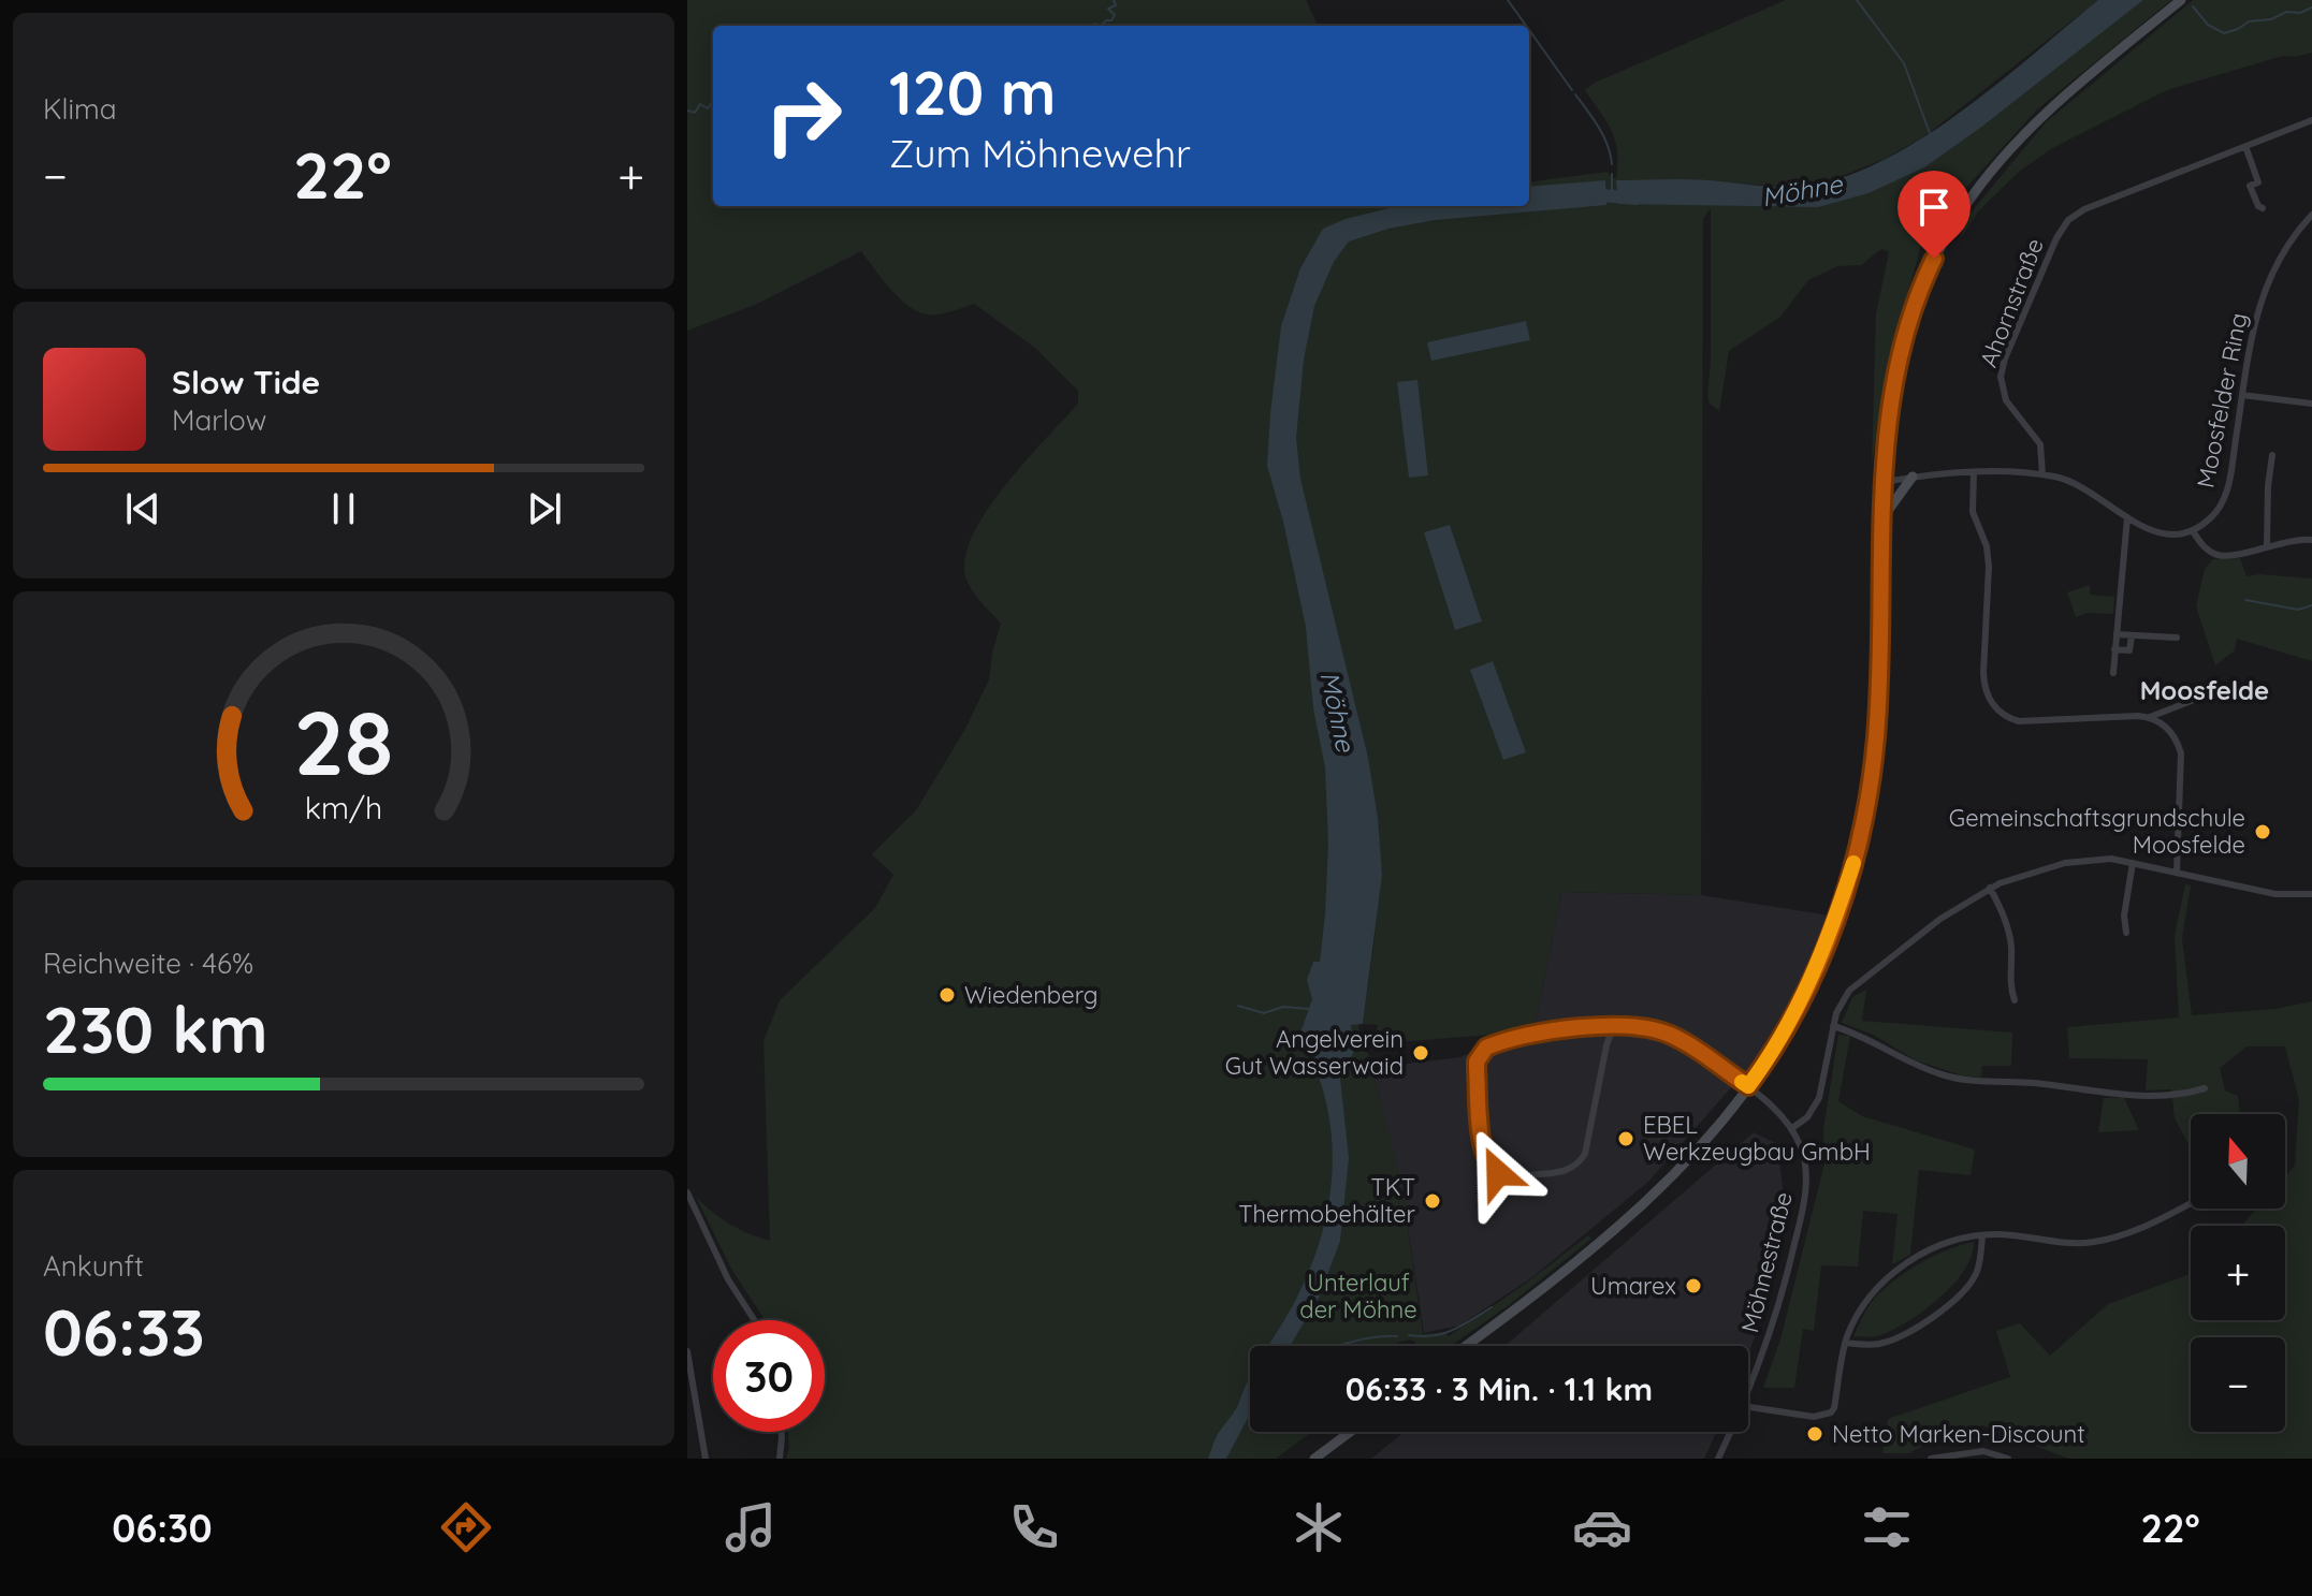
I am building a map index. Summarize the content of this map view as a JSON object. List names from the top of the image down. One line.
{"streets":{"street":["Ahornstraße","Moosfelder Ring","Möhnestraße"]},"districts":["Moosfelde"],"water":["Möhne"],"parks":["Unterlauf der Möhne"],"places":["Gemeinschaftsgrundschule Moosfelde","Wiedenberg","Angelverein Gut Wasserwaid","EBEL Werkzeugbau GmbH","TKT Thermobehälter","Umarex","Netto Marken-Discount"],"north":"top","page":{"tile":["Klima",["Reichweite · 46%","230 km"],["Ankunft","06:33"]],"turn":["120 m","Zum Möhnewehr"],"heat":["−","22°","+"],"song":["Slow Tide","Marlow"],"map_buttons":["+","−"],"limit":"30","trip":"06:33 · 3 Min. · 1.1 km","tabs":["06:30","22°"],"gauge":["28","km/h"]}}
